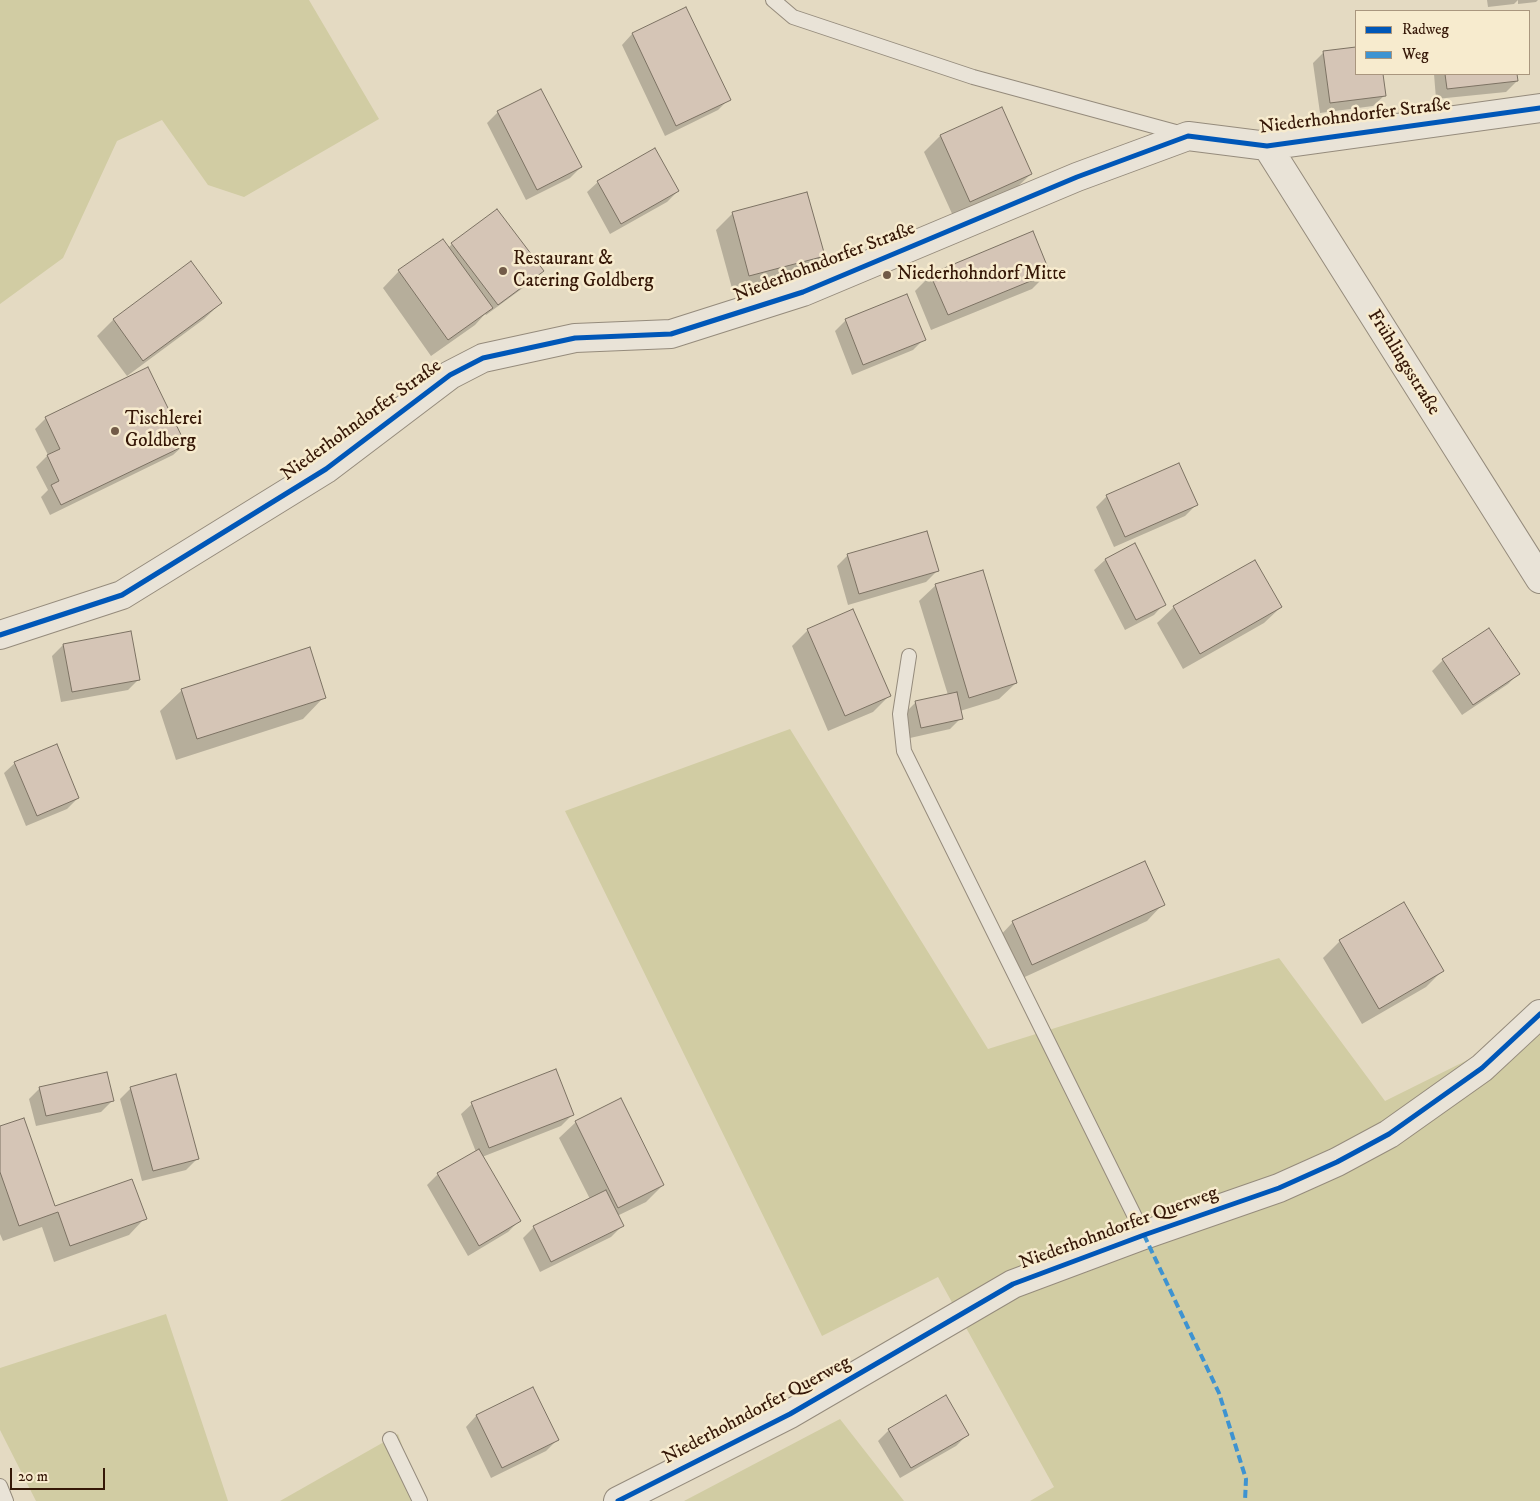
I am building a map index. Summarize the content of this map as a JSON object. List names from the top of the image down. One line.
{"streets":{"street":["Niederhohndorfer Straße","Frühlingsstraße","Niederhohndorfer Querweg"]},"crossings":[["Niederhohndorfer Straße","Frühlingsstraße"]],"places":["Restaurant & Catering Goldberg","Niederhohndorf Mitte","Tischlerei Goldberg"],"legend":["Radweg","Weg"],"scale_bar":"20 m"}
